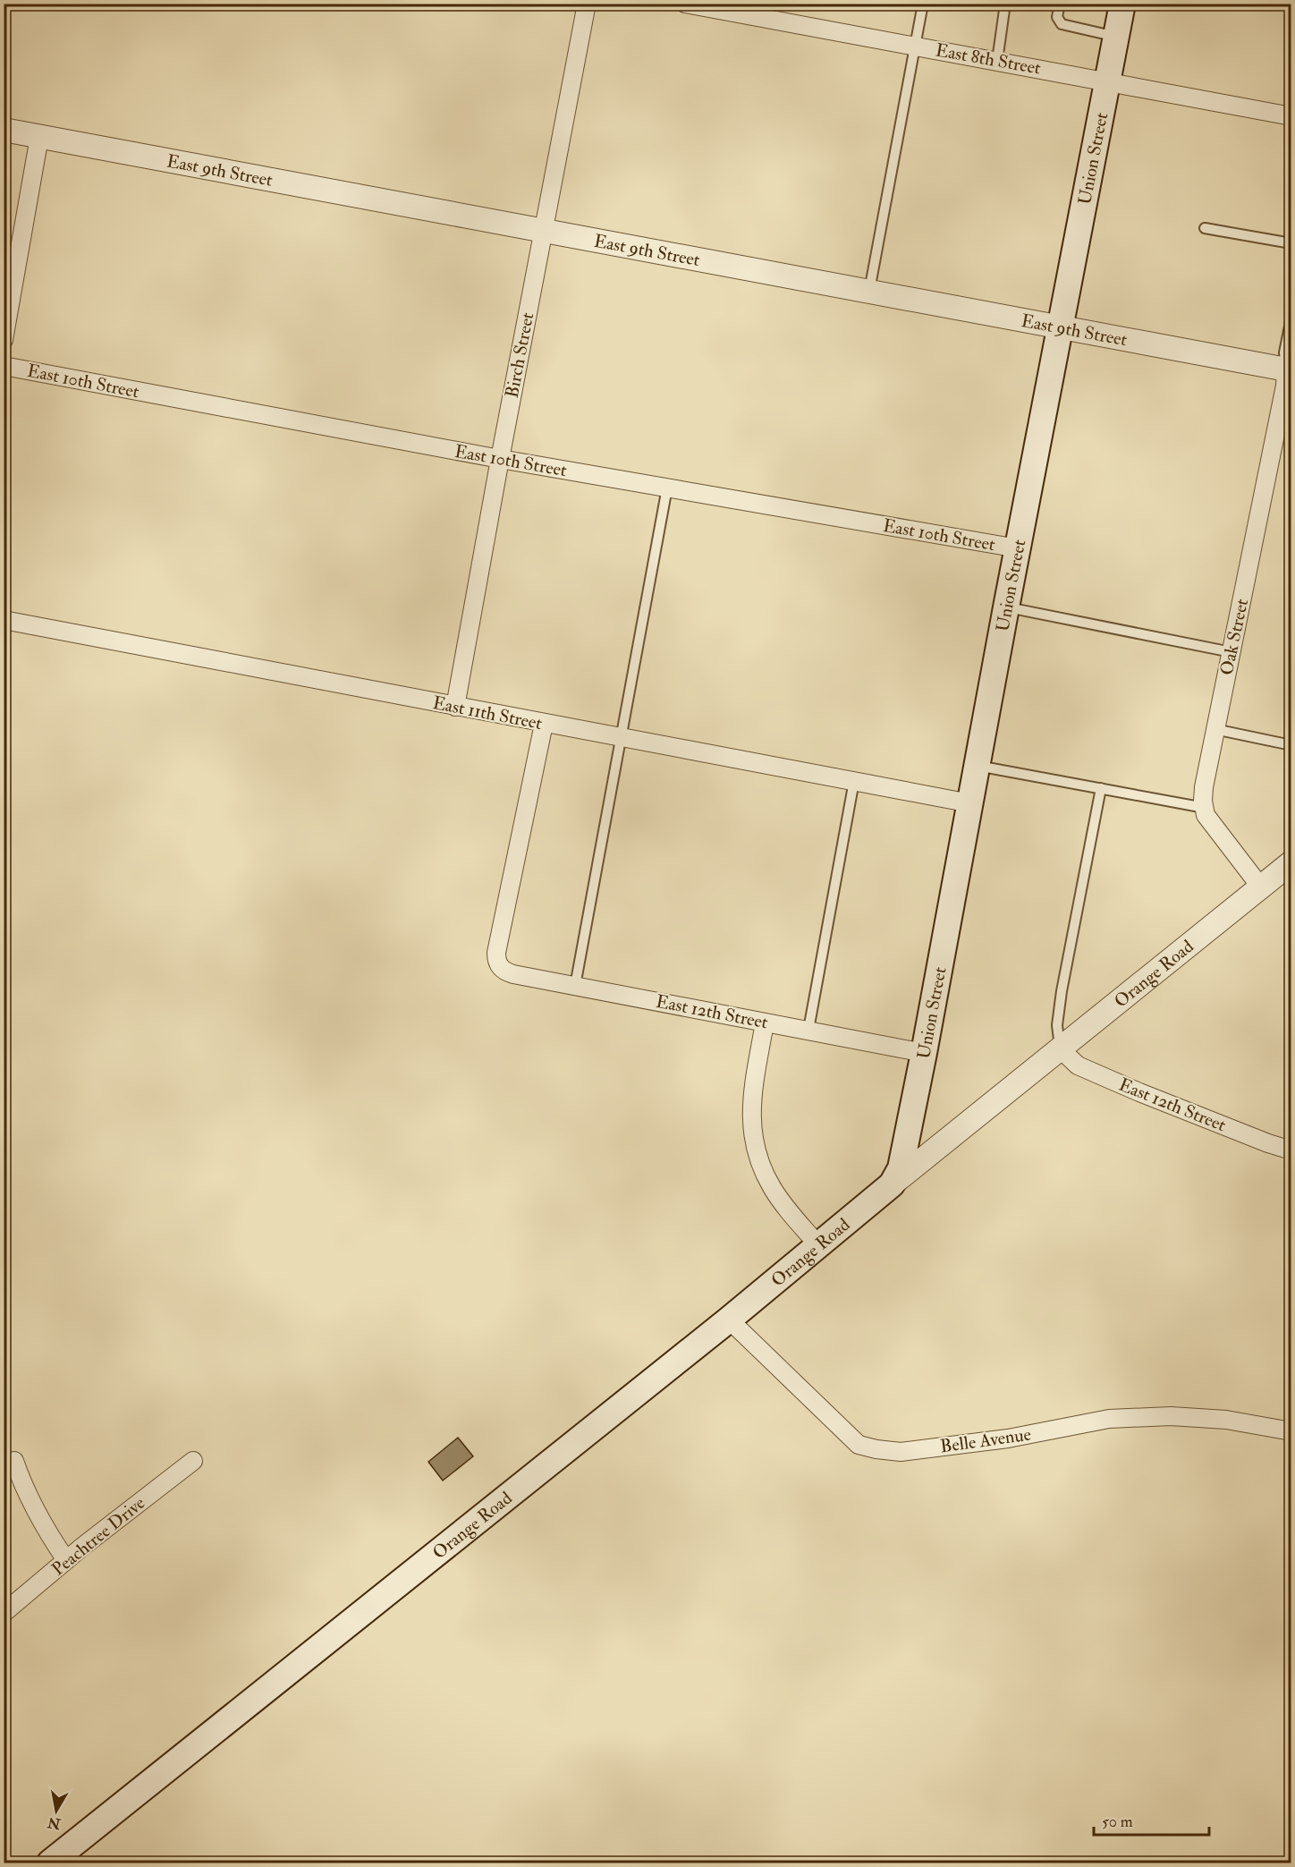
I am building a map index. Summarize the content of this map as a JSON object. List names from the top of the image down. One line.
{"streets":{"main road":["Union Street","Orange Road"],"street":["East 8th Street","East 9th Street","Birch Street","East 10th Street","Oak Street","East 11th Street","East 12th Street","Belle Avenue","Peachtree Drive"]},"crossings":[["East 8th Street","Union Street"],["Union Street","East 9th Street"],["Union Street","East 10th Street"],["Union Street","East 11th Street"],["Union Street","Orange Road"],["Union Street","East 12th Street"],["East 9th Street","Birch Street"],["East 9th Street","Oak Street"],["Birch Street","East 10th Street"],["Birch Street","East 11th Street"],["Oak Street","Orange Road"],["East 11th Street","East 12th Street"],["Orange Road","East 12th Street"],["Orange Road","Belle Avenue"]],"scale_bar":"50 m","north":"bottom"}
